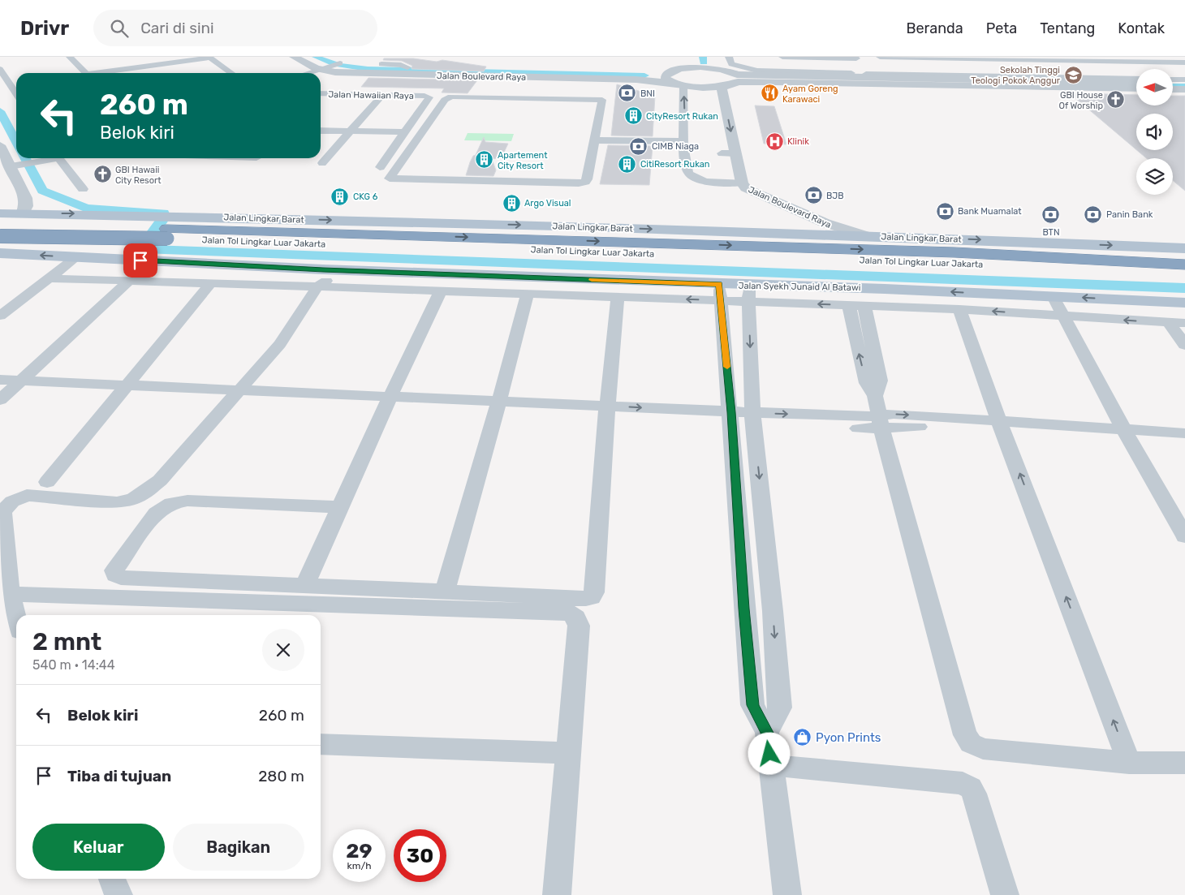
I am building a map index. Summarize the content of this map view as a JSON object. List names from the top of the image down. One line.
{"streets":{"highway":["Jalan Tol Lingkar Luar Jakarta"],"main road":["Jalan Lingkar Barat","Jalan Syekh Junaid Al Batawi"],"street":["Jalan Boulevard Raya","Jalan Hawaiian Raya"]},"crossings":[["Jalan Boulevard Raya","Jalan Lingkar Barat"]],"one_way":["Jalan Lingkar Barat","Jalan Syekh Junaid Al Batawi"],"places":{"school or university":["Sekolah Tinggi Teologi Pokok Anggur"],"bank":["BNI","CIMB Niaga","BJB","Bank Muamalat","Panin Bank","BTN"],"restaurant":["Ayam Goreng Karawaci"],"church":["GBI House Of Worship","GBI Hawaii City Resort"],"building":["CityResort Rukan","Apartement City Resort","CitiResort Rukan","CKG 6","Argo Visual"],"hospital":["Klinik"],"shop":["Pyon Prints"]},"north":"left","page":{"header":"Drivr","search":"Cari di sini","nav":["Beranda","Peta","Tentang","Kontak"],"turn":["260 m","Belok kiri"],"heading":["2 mnt","540 m · 14:44"],"list":[{"name":"Belok kiri","value":"260 m"},{"name":"Tiba di tujuan","value":"280 m"}],"buttons":["Keluar","Bagikan"],"speed":"29 km/h","limit":"30"}}
